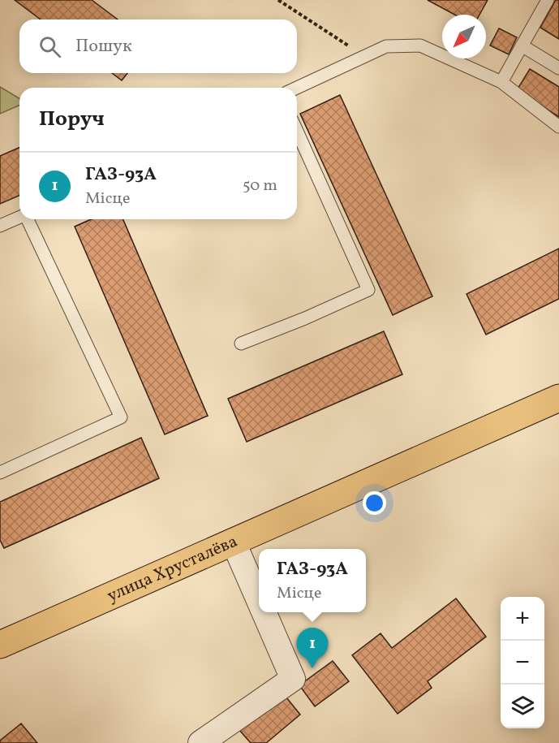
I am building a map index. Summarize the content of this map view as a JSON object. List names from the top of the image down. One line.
{"streets":{"main road":["улица Хрусталёва"]},"north":"bottom left","page":{"search":"Пошук","heading":"Поруч","list":[{"mark":"1","name":"ГАЗ-93А","note":"Місце","value":"50 m"}],"popup":["ГАЗ-93А","Місце"],"map_buttons":["+","−"],"pins":"1"}}
